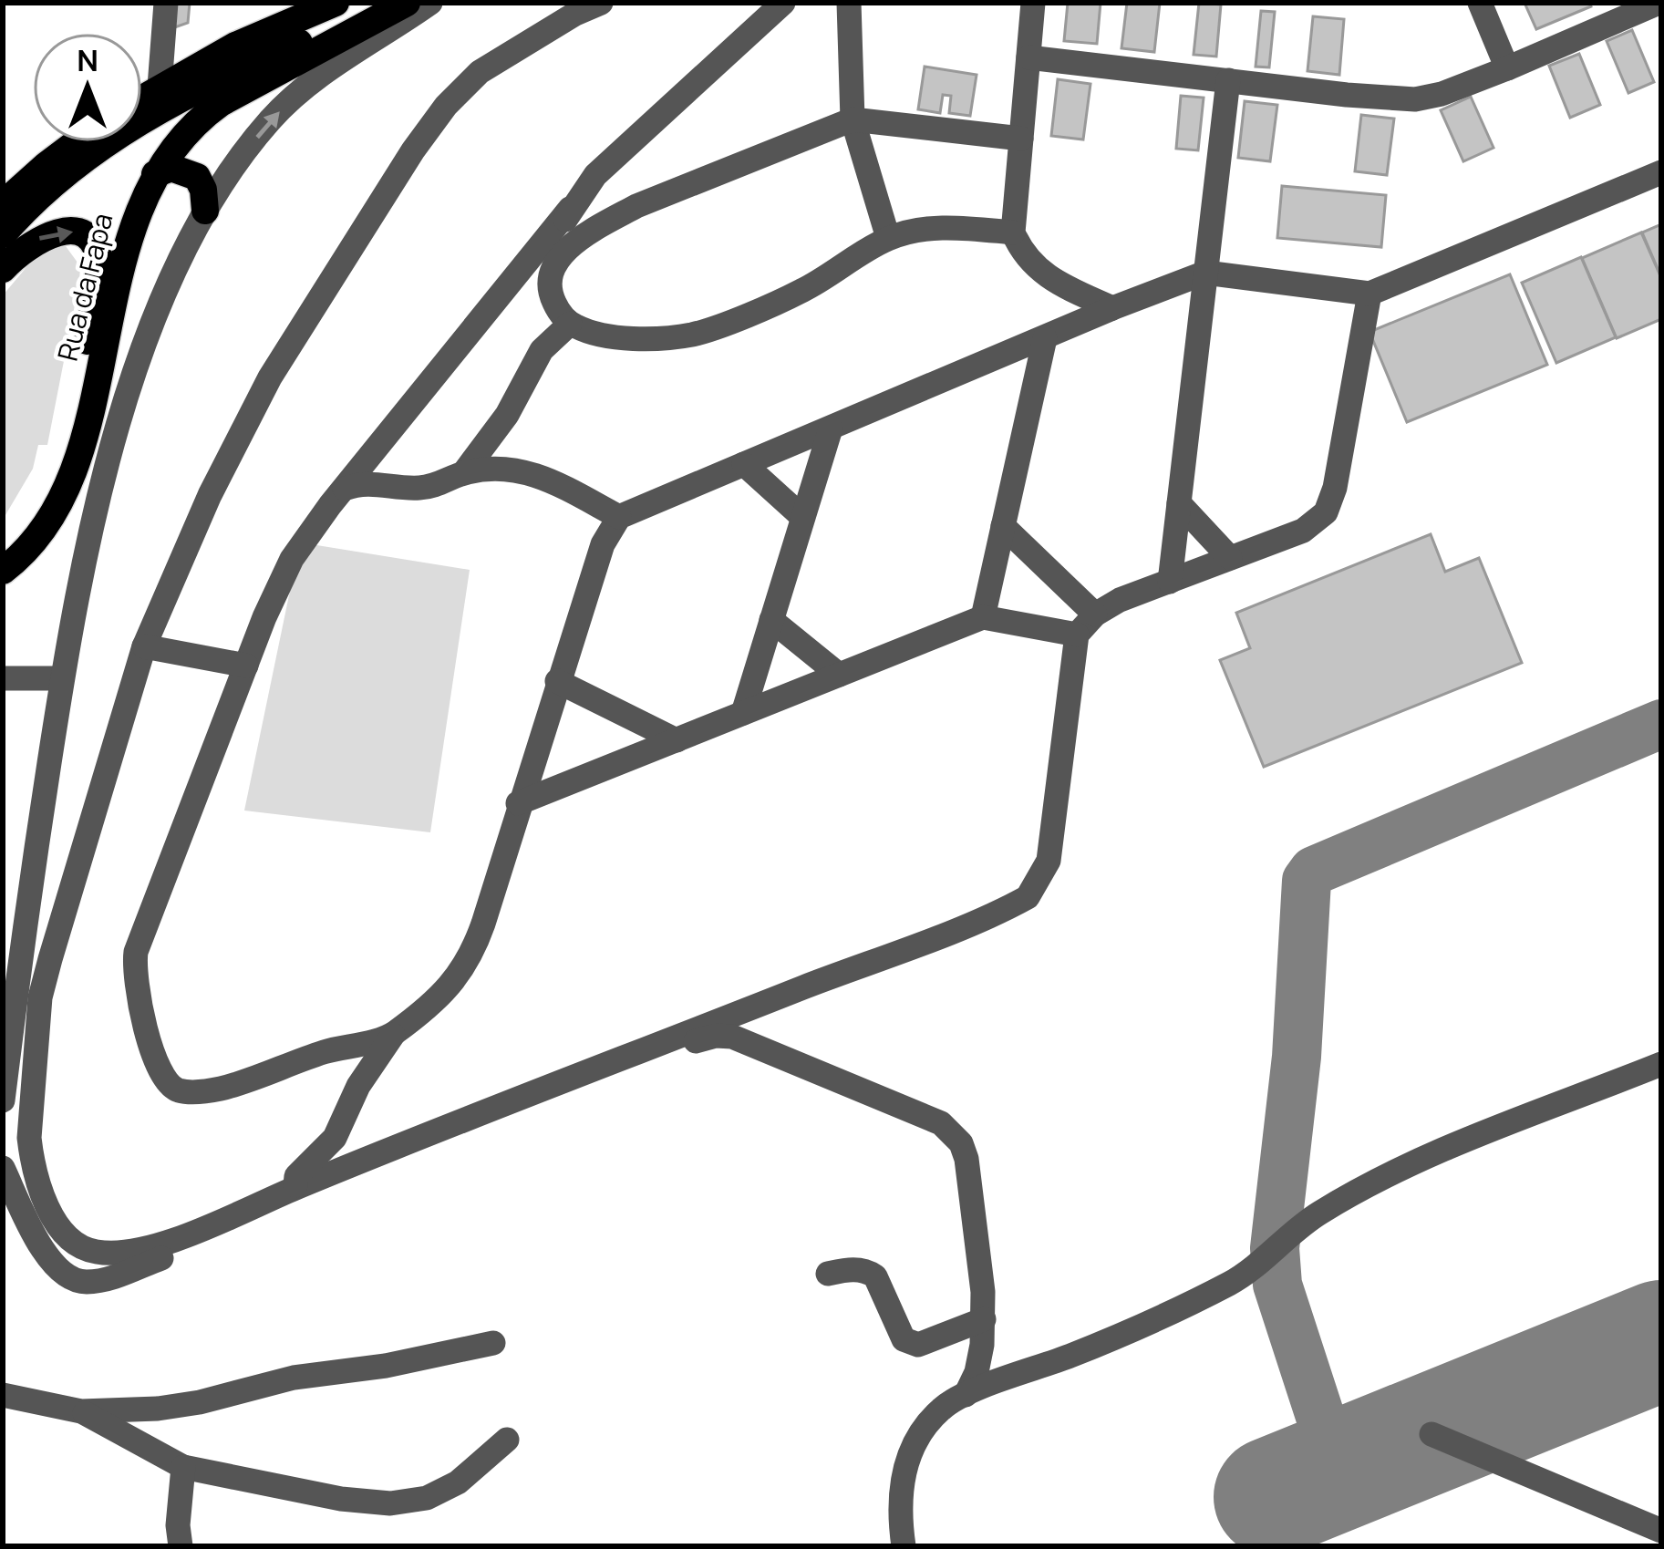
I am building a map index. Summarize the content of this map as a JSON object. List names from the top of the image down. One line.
{"streets":{"main road":["Rua da Fapa"]},"north":"top"}
